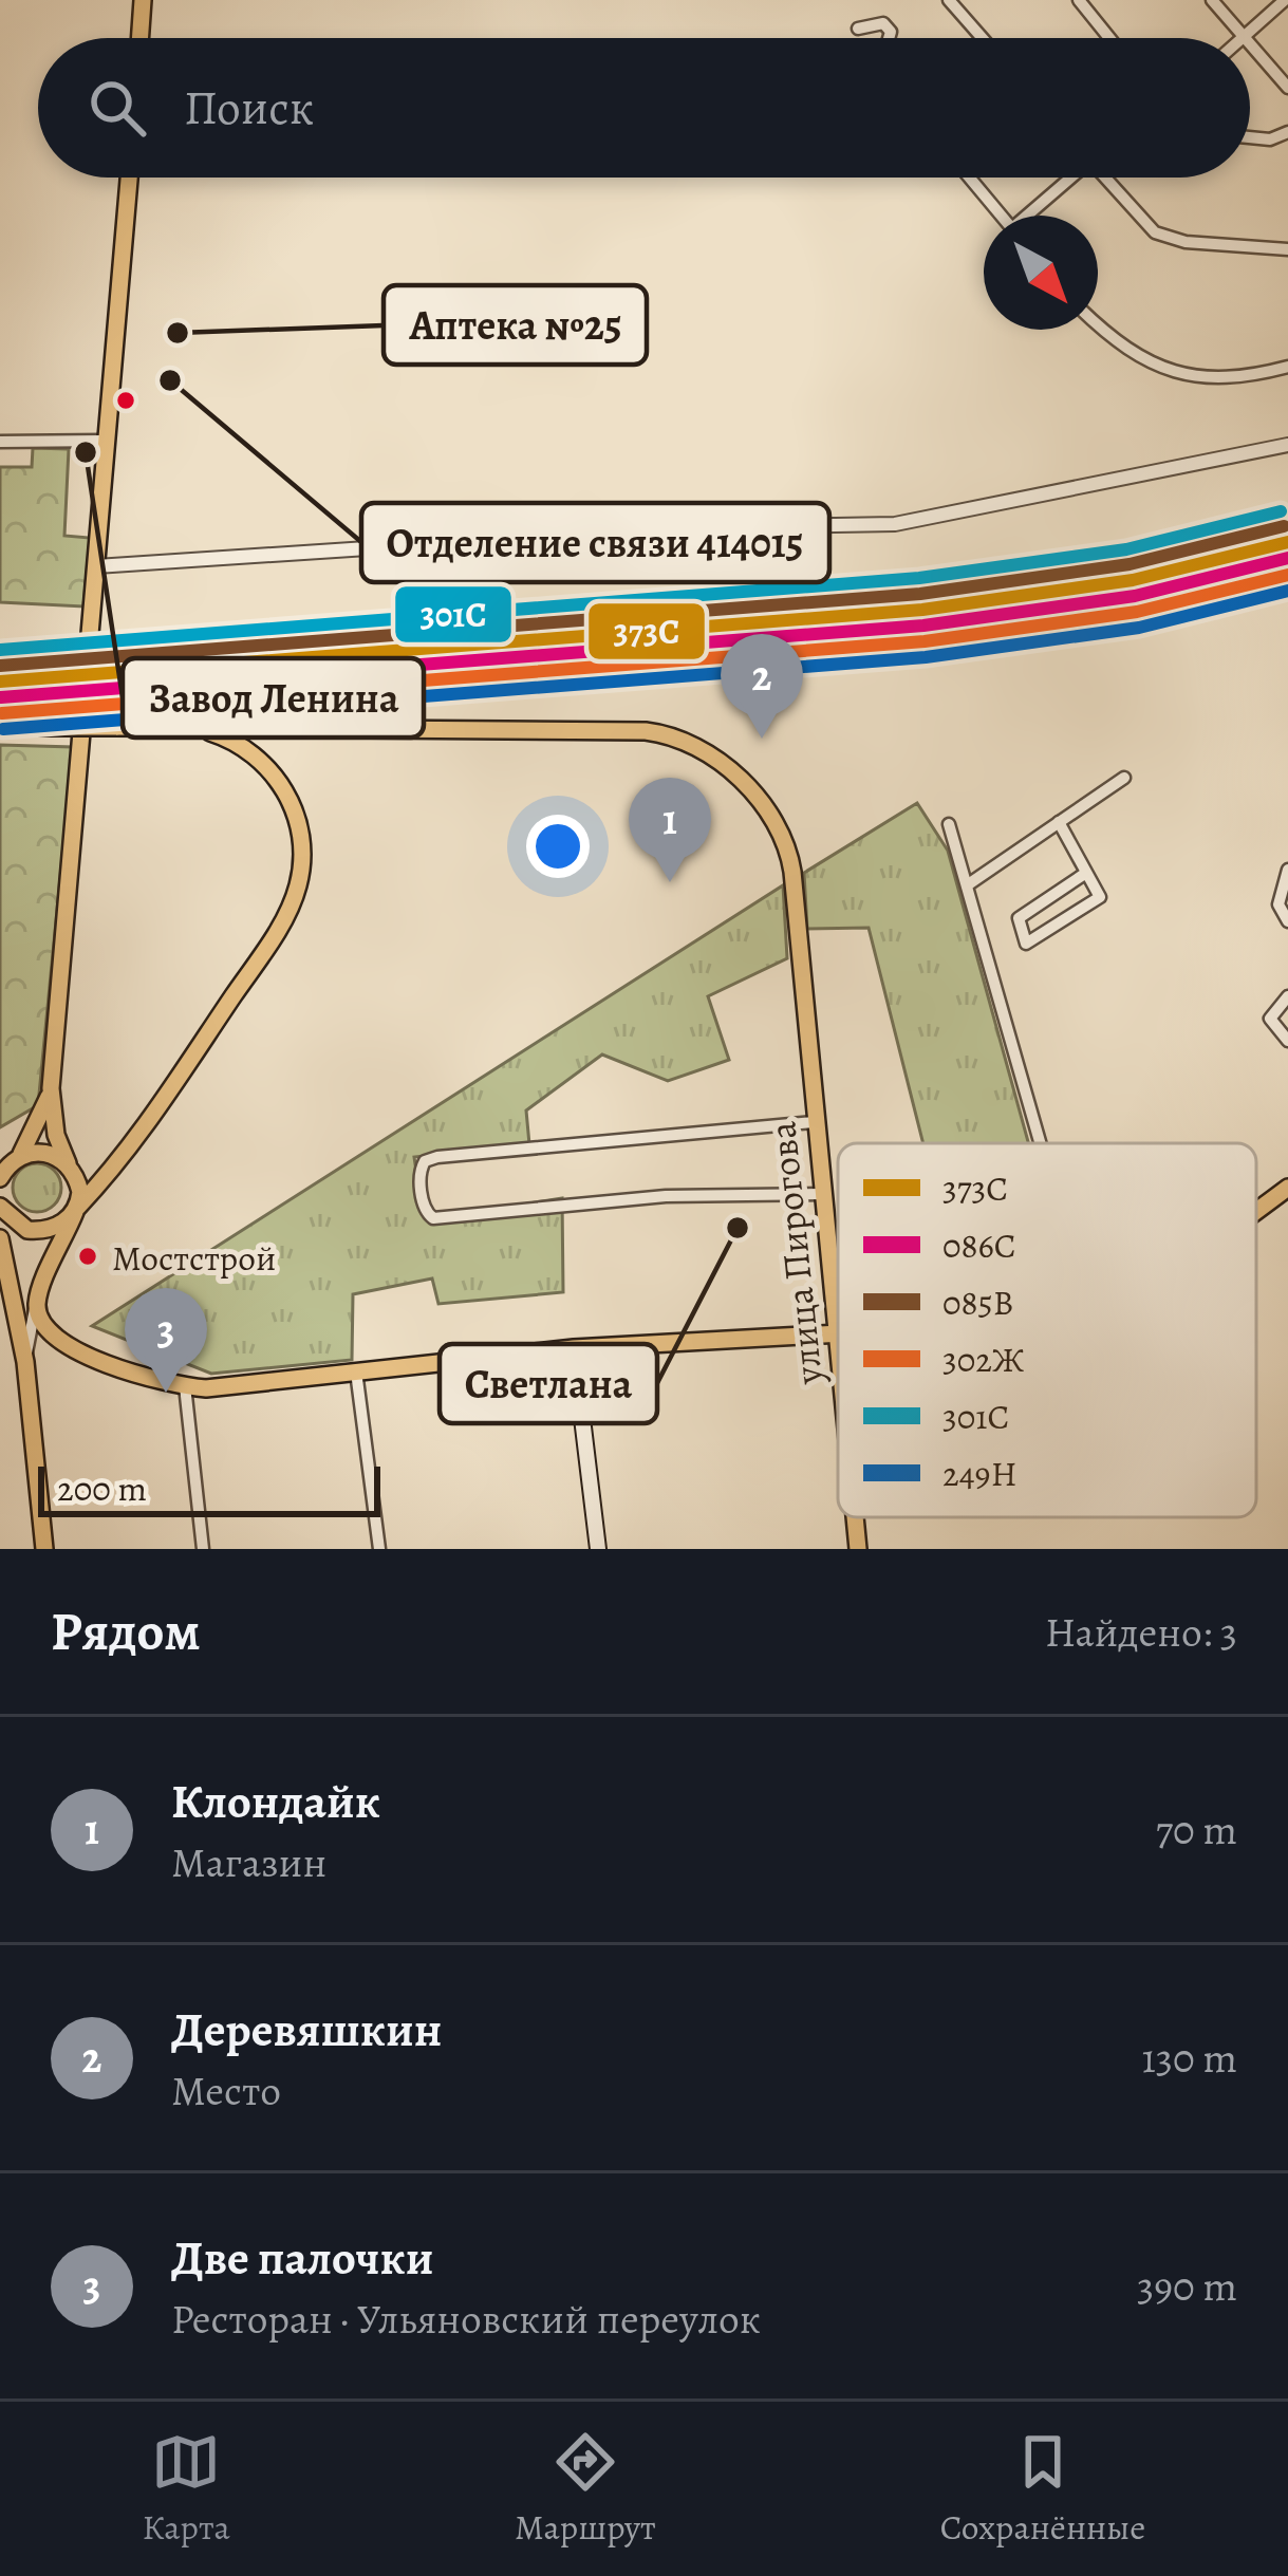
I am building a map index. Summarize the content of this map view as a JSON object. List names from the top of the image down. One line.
{"streets":{"main road":["улица Пирогова"]},"places":["Аптека №25","Отделение связи 414015","Завод Ленина","Светлана","Мостстрой"],"lines":["transit line 301С","transit line 085В","transit line 373C","transit line 086С","transit line 302Ж","transit line 249Н"],"legend":["373C","086С","085В","302Ж","301С","249Н"],"scale_bar":"200 m","north":"bottom right","page":{"search":"Поиск","pins":["2","1","3"],"scale":"200 m","heading":["Рядом","Найдено: 3"],"list":[{"mark":"1","name":"Клондайк","note":"Магазин","value":"70 m"},{"mark":"2","name":"Деревяшкин","note":"Место","value":"130 m"},{"mark":"3","name":"Две палочки","note":"Ресторан · Ульяновский переулок","value":"390 m"}],"nav":["Карта","Маршрут","Сохранённые"]}}
